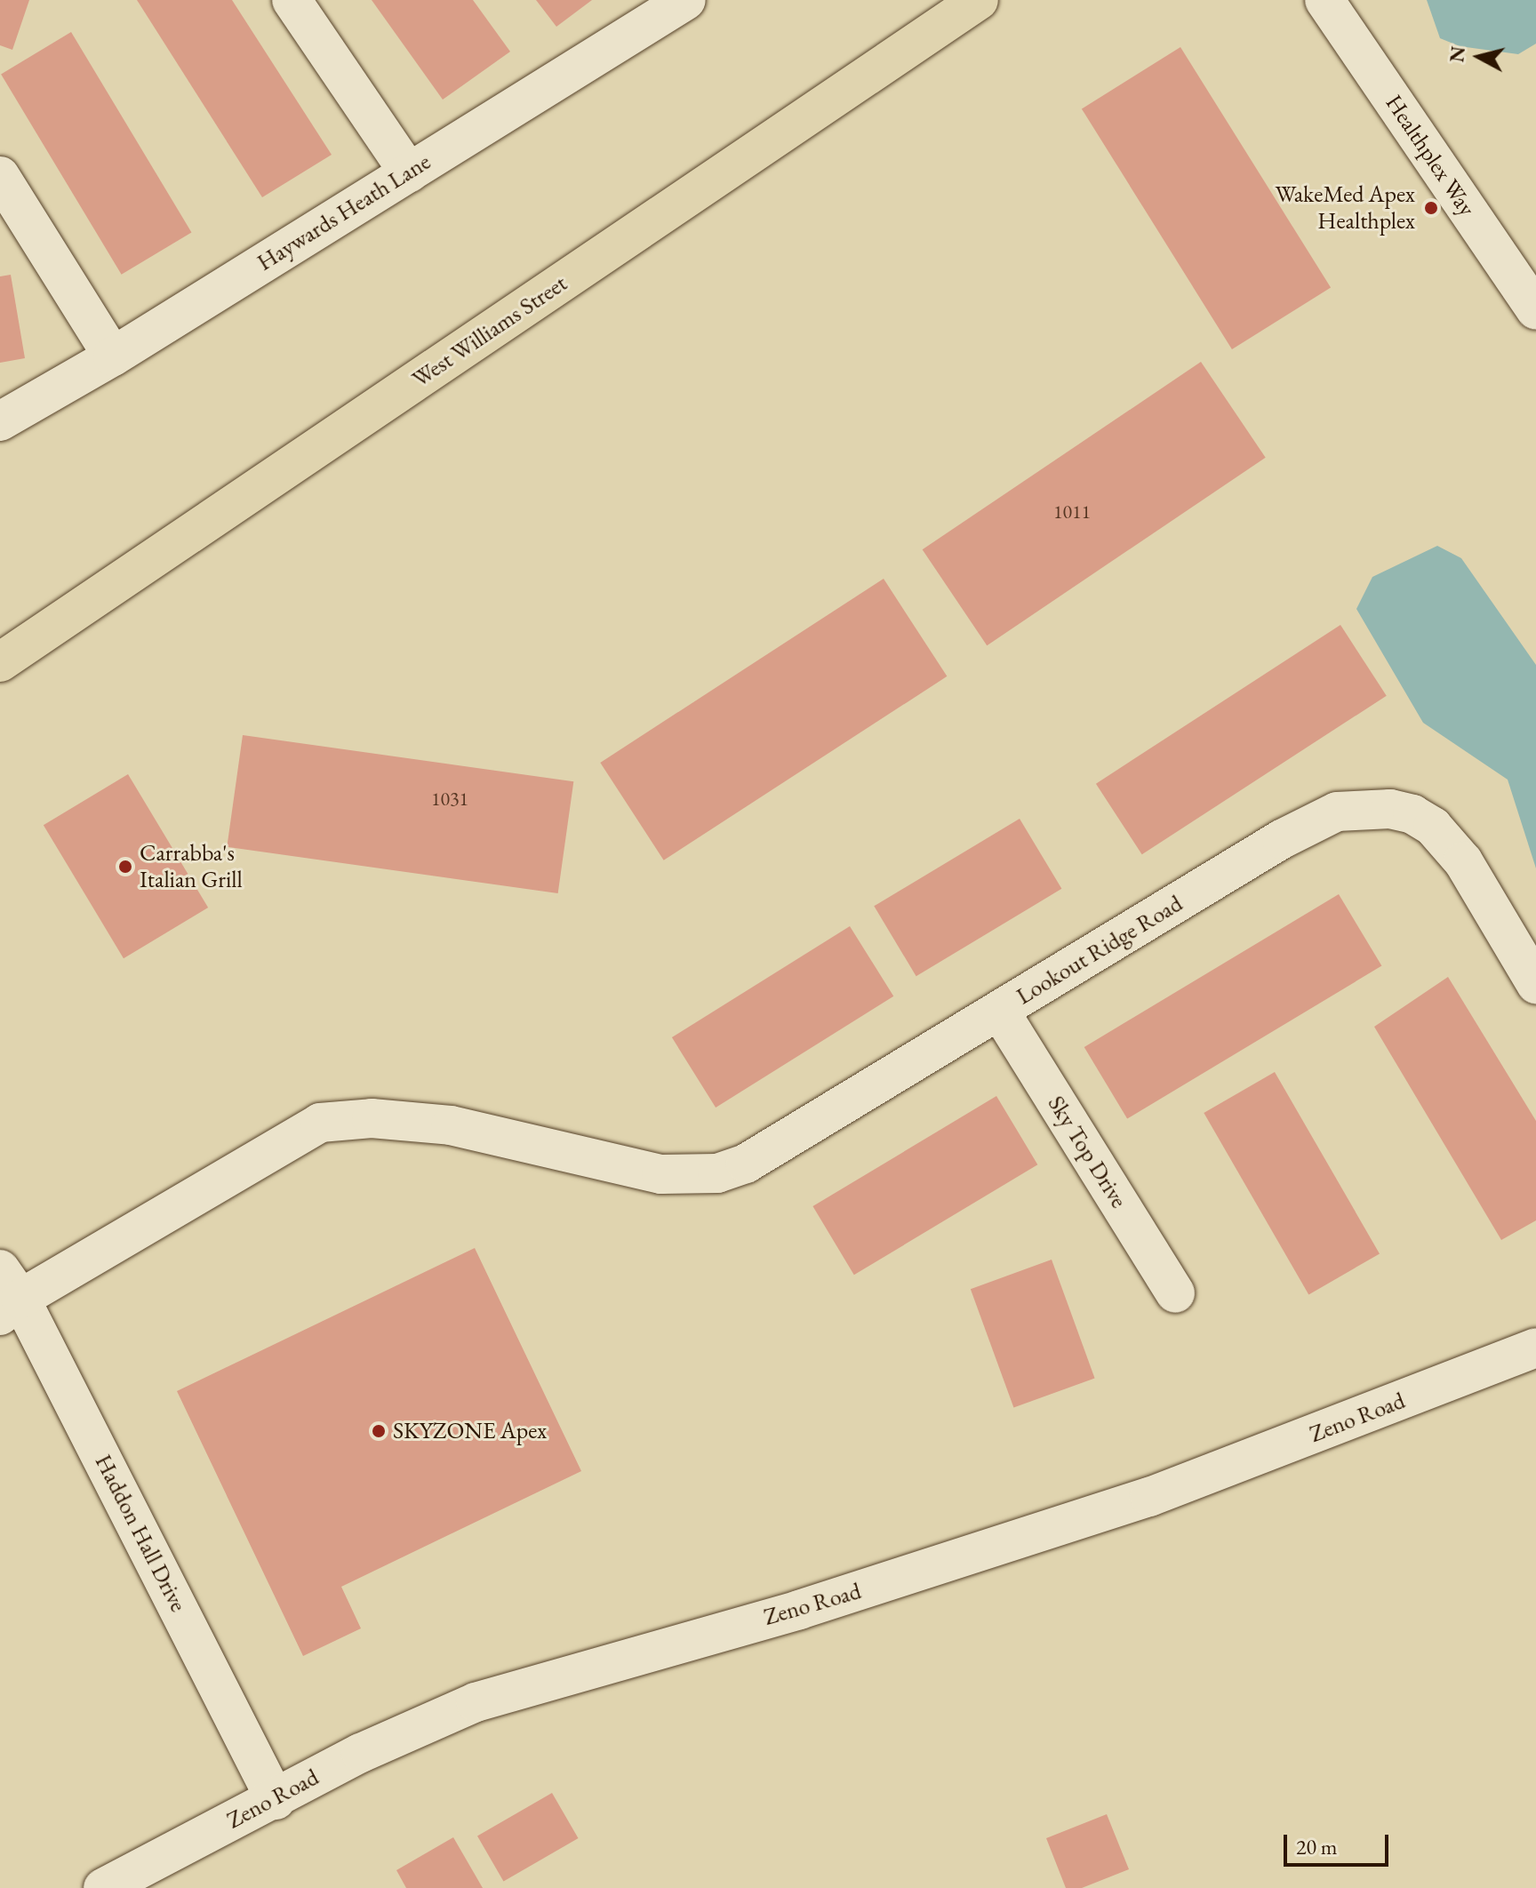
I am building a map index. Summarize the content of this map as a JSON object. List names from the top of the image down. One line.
{"streets":{"main road":["West Williams Street"],"street":["Healthplex Way","Haywards Heath Lane","Lookout Ridge Road","Sky Top Drive","Zeno Road","Haddon Hall Drive"]},"crossings":[["Lookout Ridge Road","Sky Top Drive"],["Lookout Ridge Road","Haddon Hall Drive"],["Zeno Road","Haddon Hall Drive"]],"places":["WakeMed Apex Healthplex","Carrabba's Italian Grill","SKYZONE Apex"],"house_numbers":["1011","1031"],"scale_bar":"20 m","north":"left"}
